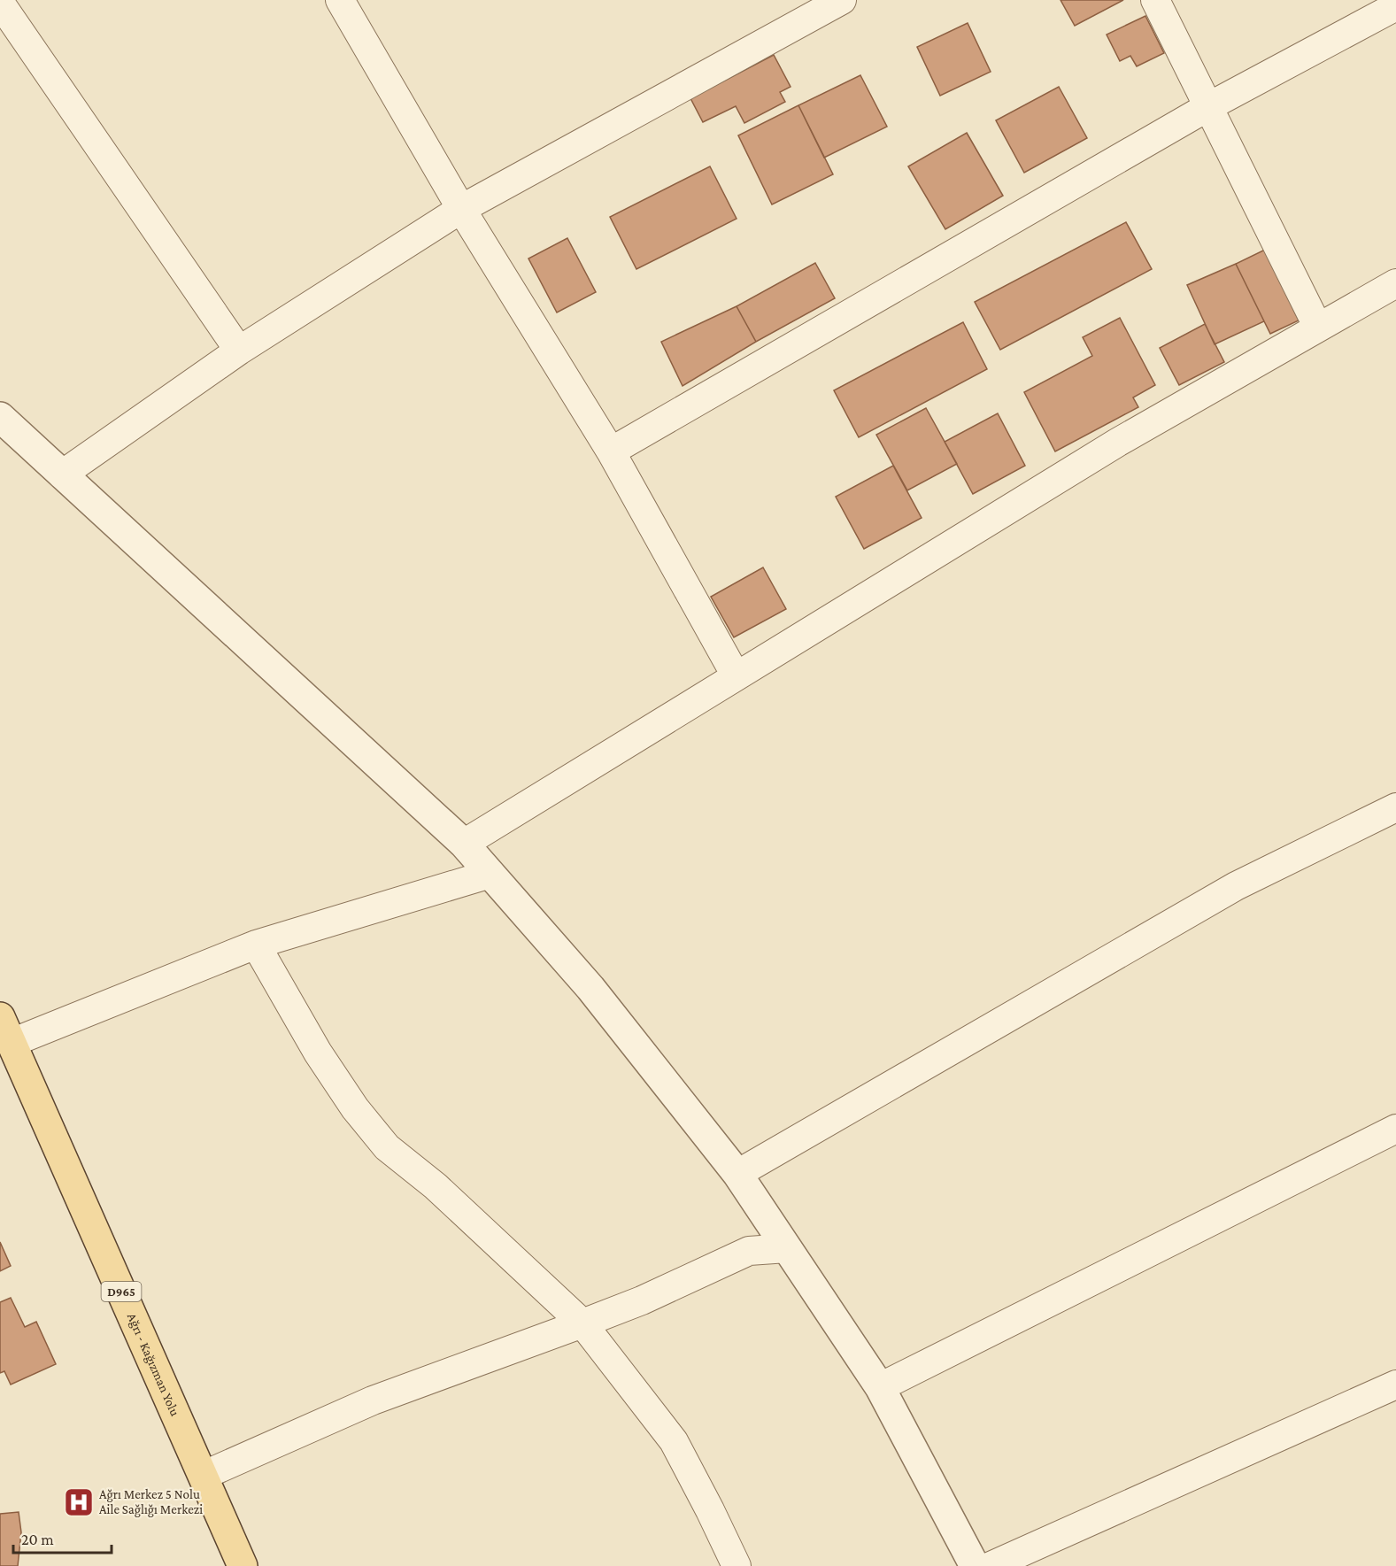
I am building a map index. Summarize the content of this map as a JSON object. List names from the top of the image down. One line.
{"streets":{"main road":["D965","Ağrı - Kağızman Yolu"]},"places":{"hospital":["Ağrı Merkez 5 Nolu Aile Sağlığı Merkezi"]},"scale_bar":"20 m"}
